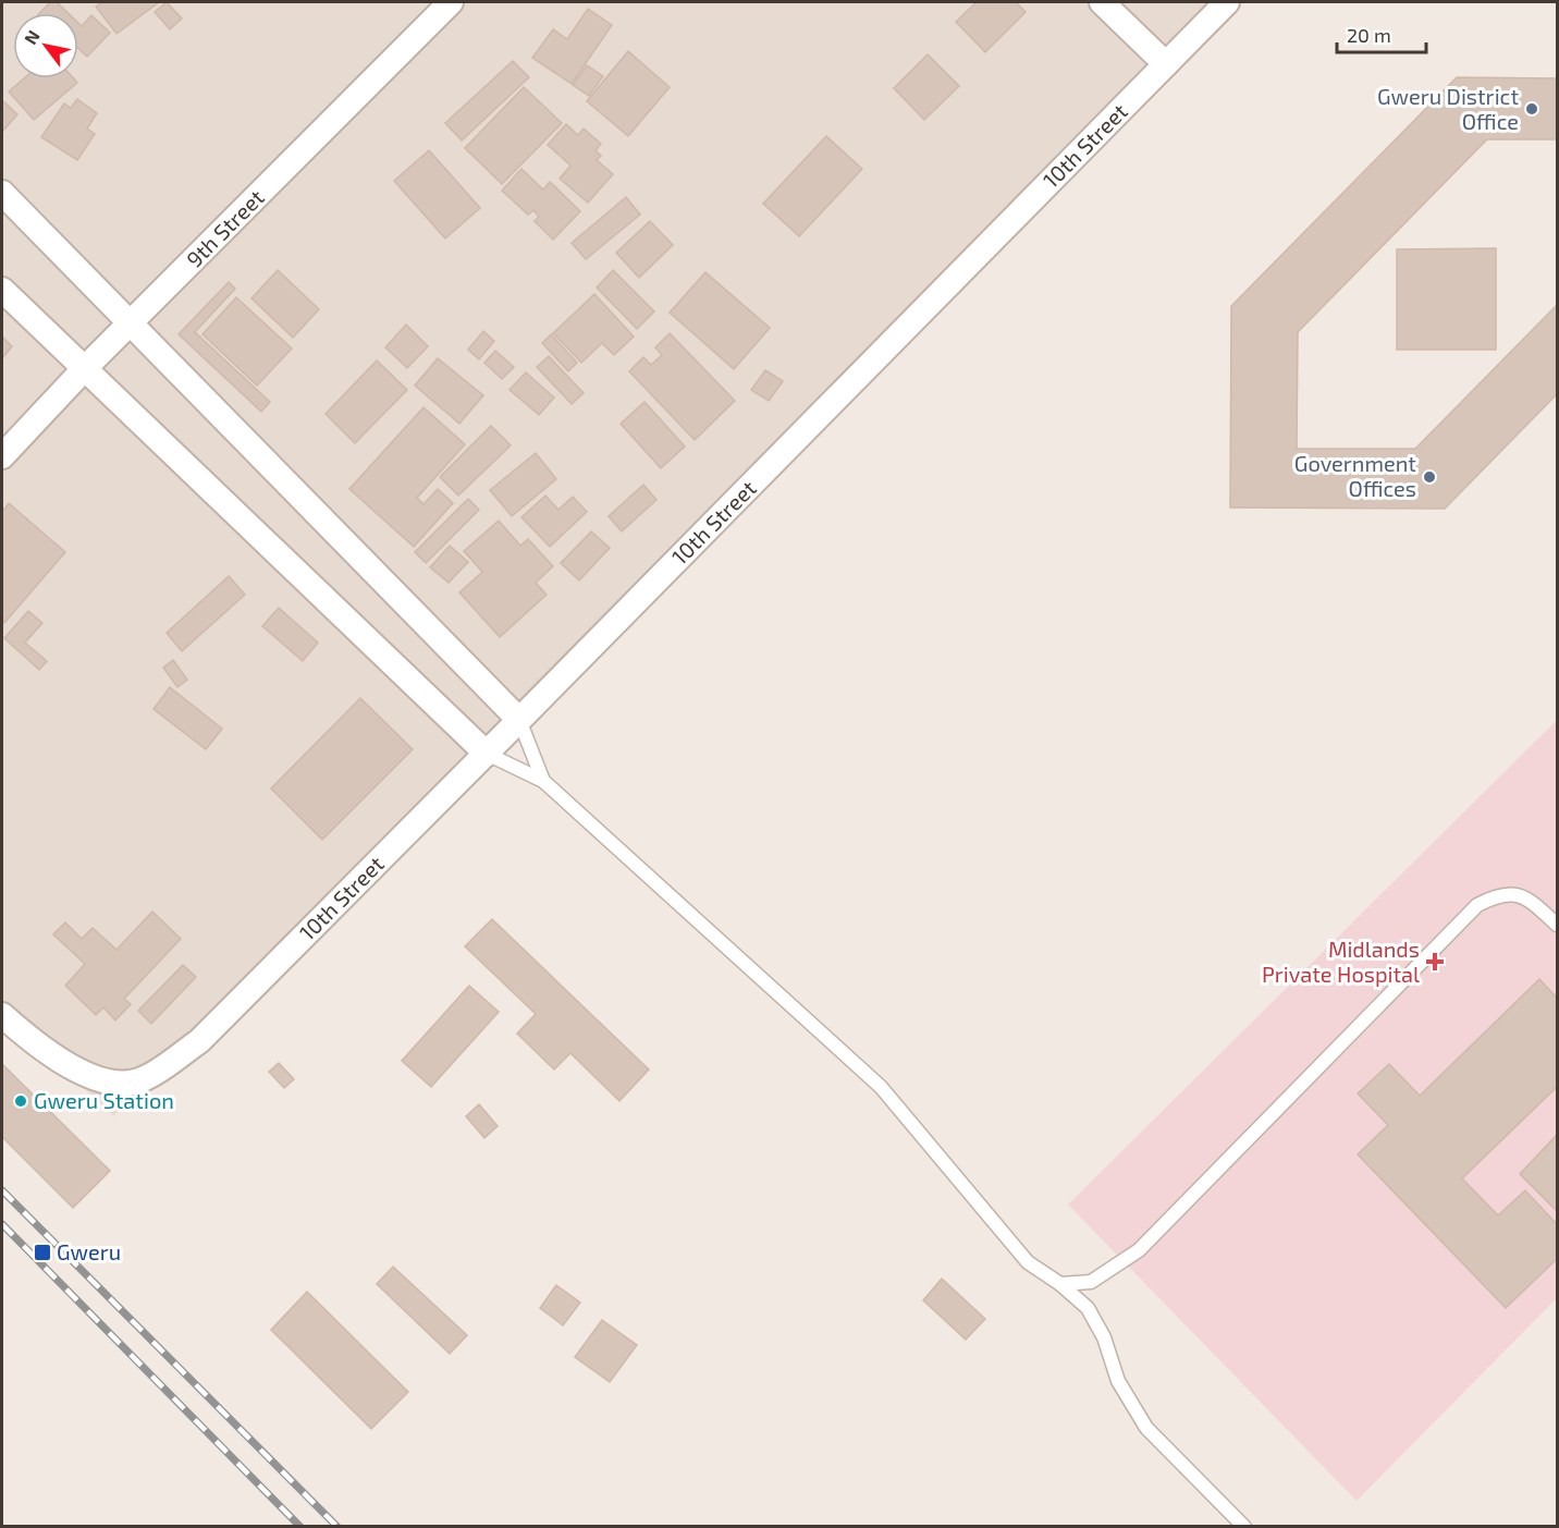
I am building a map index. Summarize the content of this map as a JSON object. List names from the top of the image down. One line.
{"streets":{"street":["10th Street","9th Street"]},"places":{"other":["Gweru District Office","Government Offices","Gweru Station"],"health":["Midlands Private Hospital"],"transit":["Gweru"]},"scale_bar":"20 m","north":"top left"}
